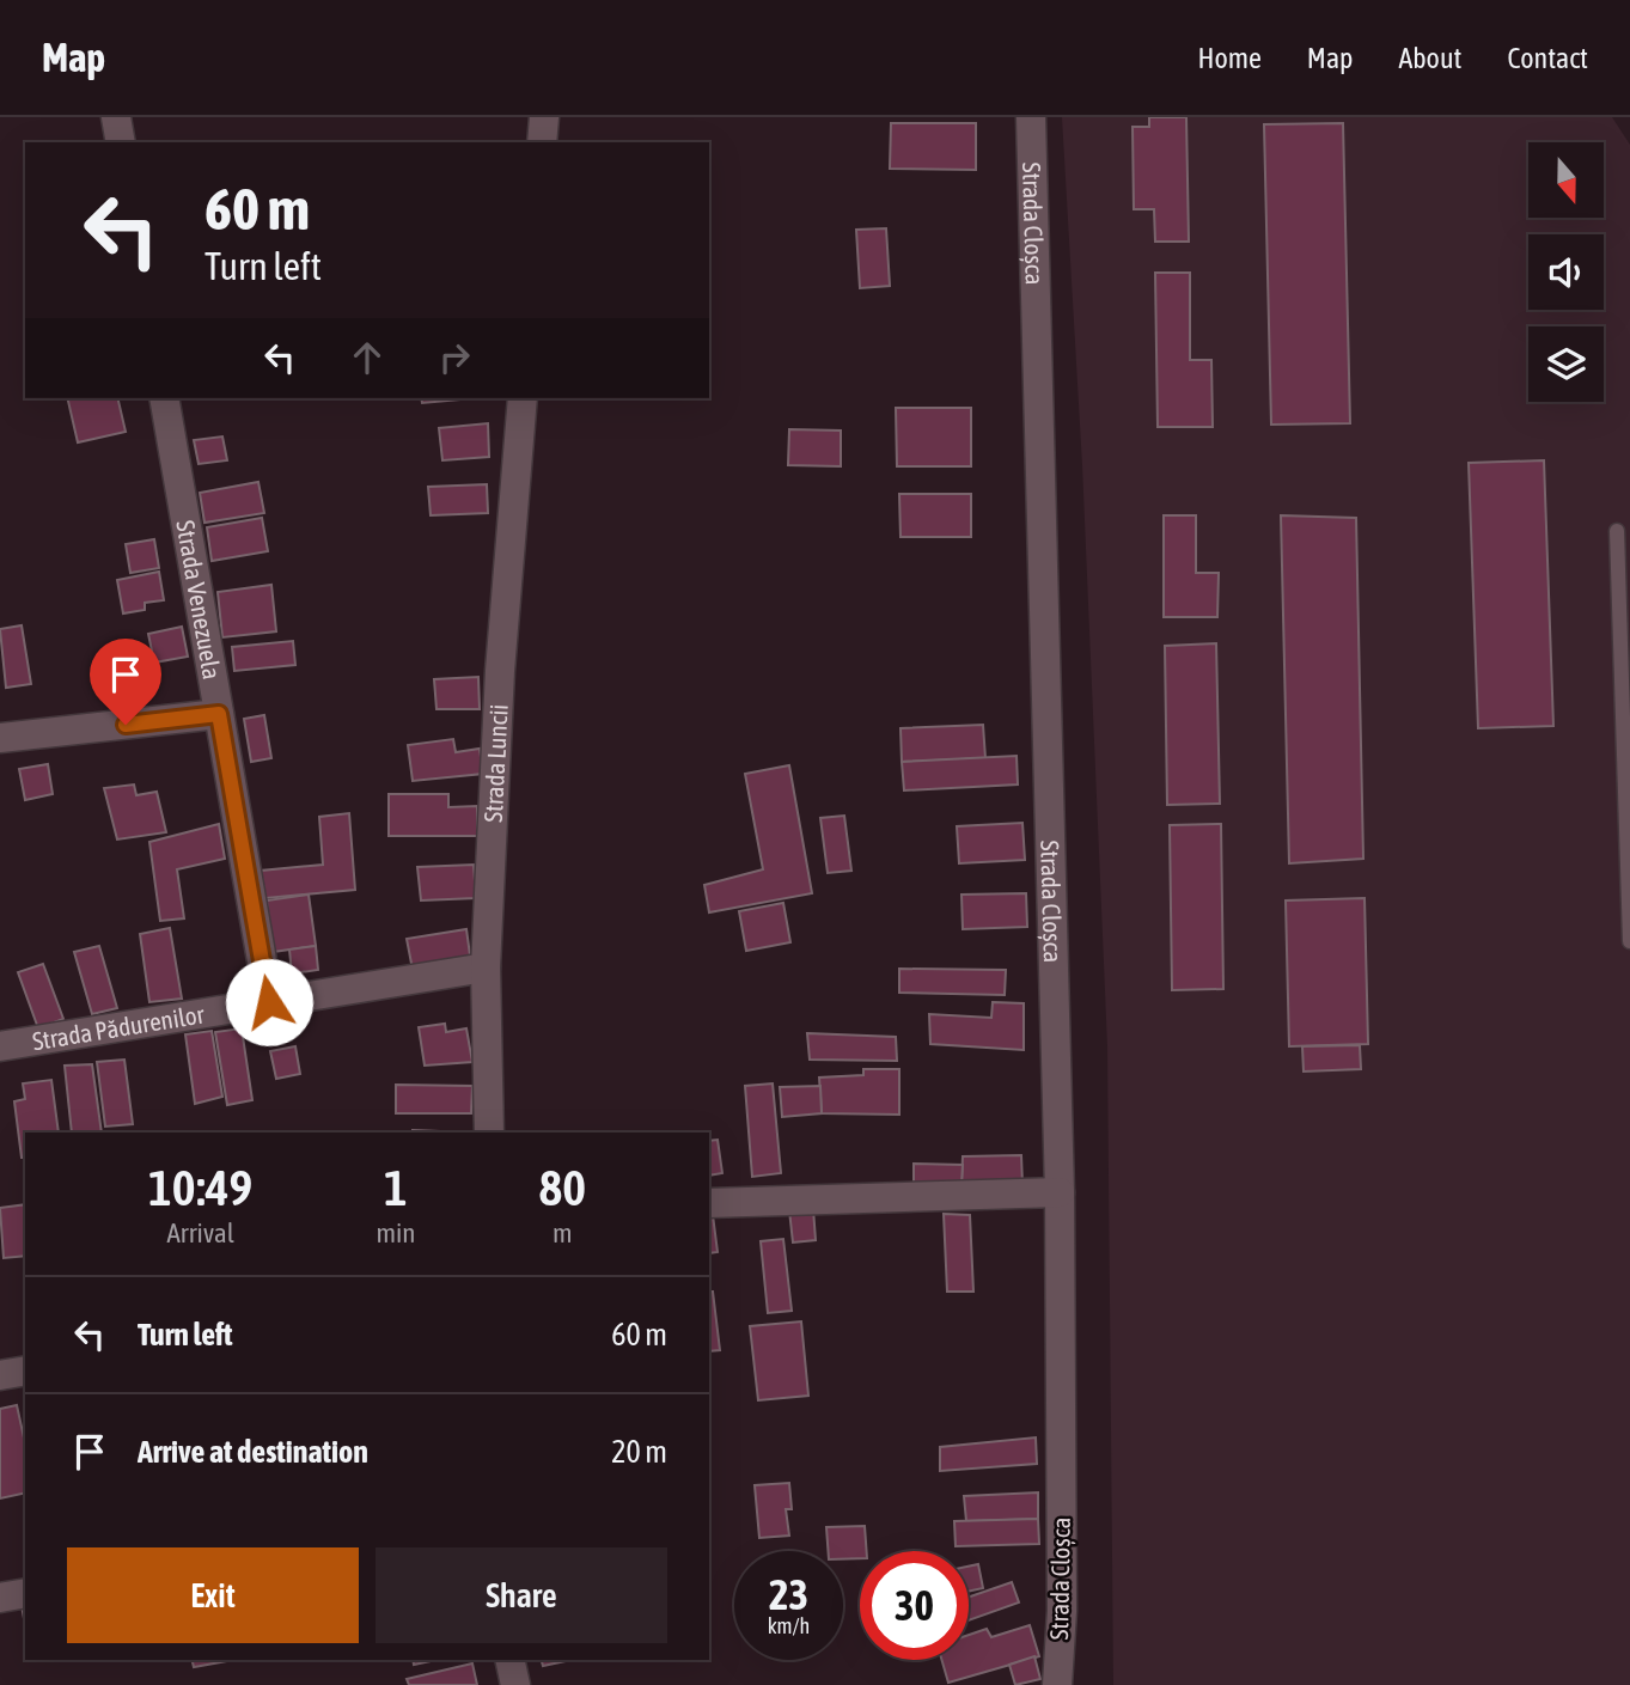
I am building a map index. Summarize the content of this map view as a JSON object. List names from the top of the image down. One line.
{"streets":{"street":["Strada Cloșca","Strada Venezuela","Strada Luncii","Strada Pădurenilor"]},"crossings":[["Strada Venezuela","Strada Pădurenilor"],["Strada Luncii","Strada Pădurenilor"]],"north":"bottom","page":{"header":"Map","nav":["Home","Map","About","Contact"],"turn":["60 m","Turn left"],"eta":["10:49","Arrival","1","min","80","m"],"list":[{"name":"Turn left","value":"60 m"},{"name":"Arrive at destination","value":"20 m"}],"buttons":["Exit","Share"],"speed":"23 km/h","limit":"30"}}
